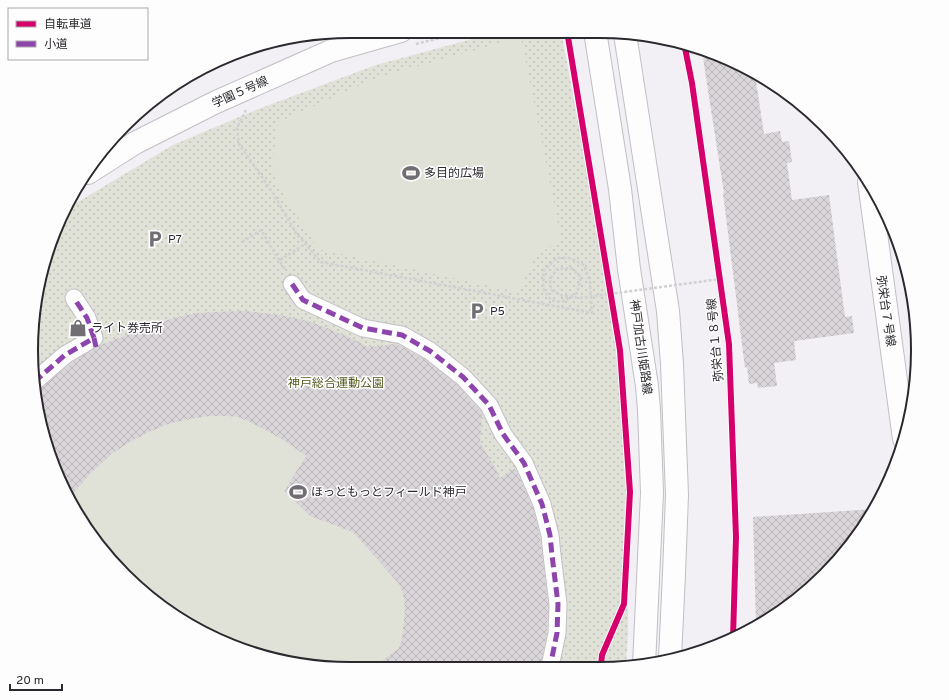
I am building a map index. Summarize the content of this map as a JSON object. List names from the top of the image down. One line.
{"streets":{"main road":["学園５号線","弥栄台７号線","神戸加古川姫路線"],"cycle path":["弥栄台１８号線"]},"parks":["神戸総合運動公園"],"places":{"sports":["多目的広場","ほっともっとフィールド神戸"],"parking":["P7","P5"],"shop":["ライト券売所"]},"legend":["自転車道","小道"],"scale_bar":"20 m"}
